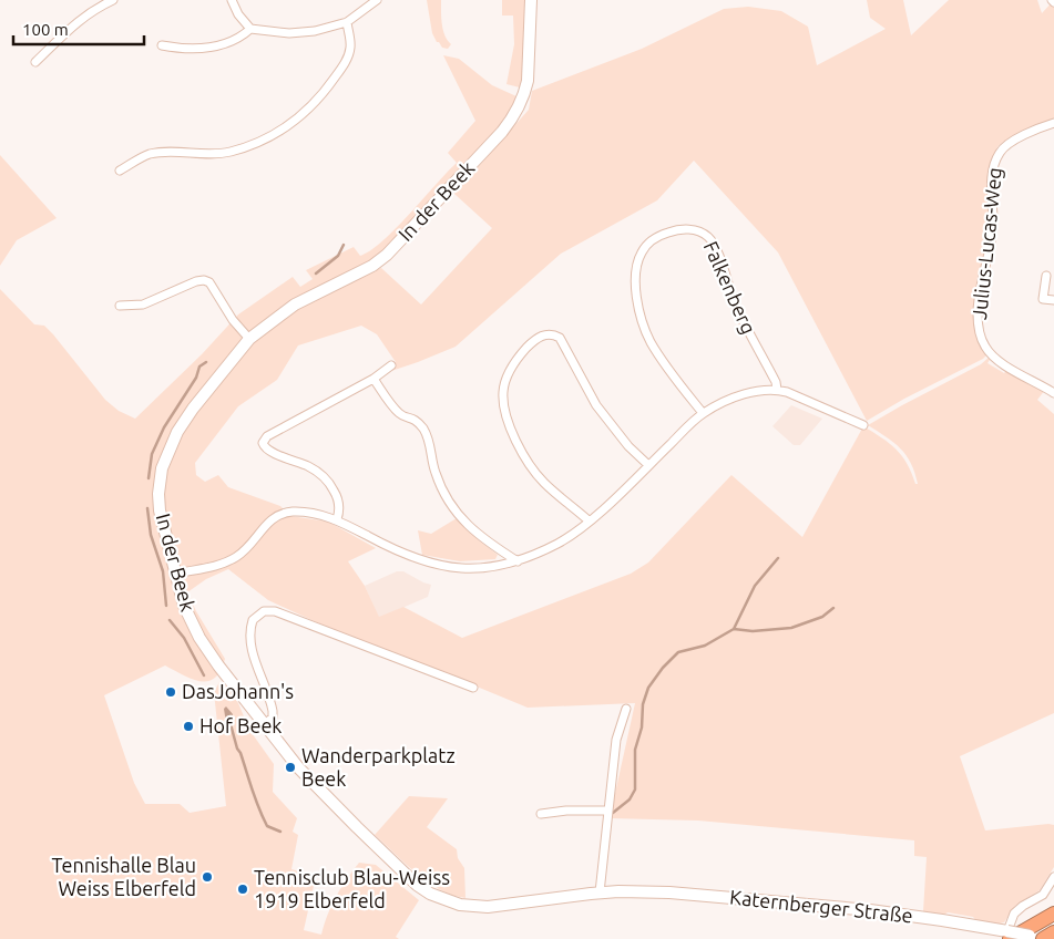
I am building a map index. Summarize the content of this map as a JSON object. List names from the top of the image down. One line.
{"streets":{"street":["In der Beek","Julius-Lucas-Weg","Falkenberg","Katernberger Straße"]},"crossings":[["In der Beek","Katernberger Straße"]],"places":["DasJohann's","Hof Beek","Wanderparkplatz Beek","Tennishalle Blau Weiss Elberfeld","Tennisclub Blau-Weiss 1919 Elberfeld"],"scale_bar":"100 m"}
